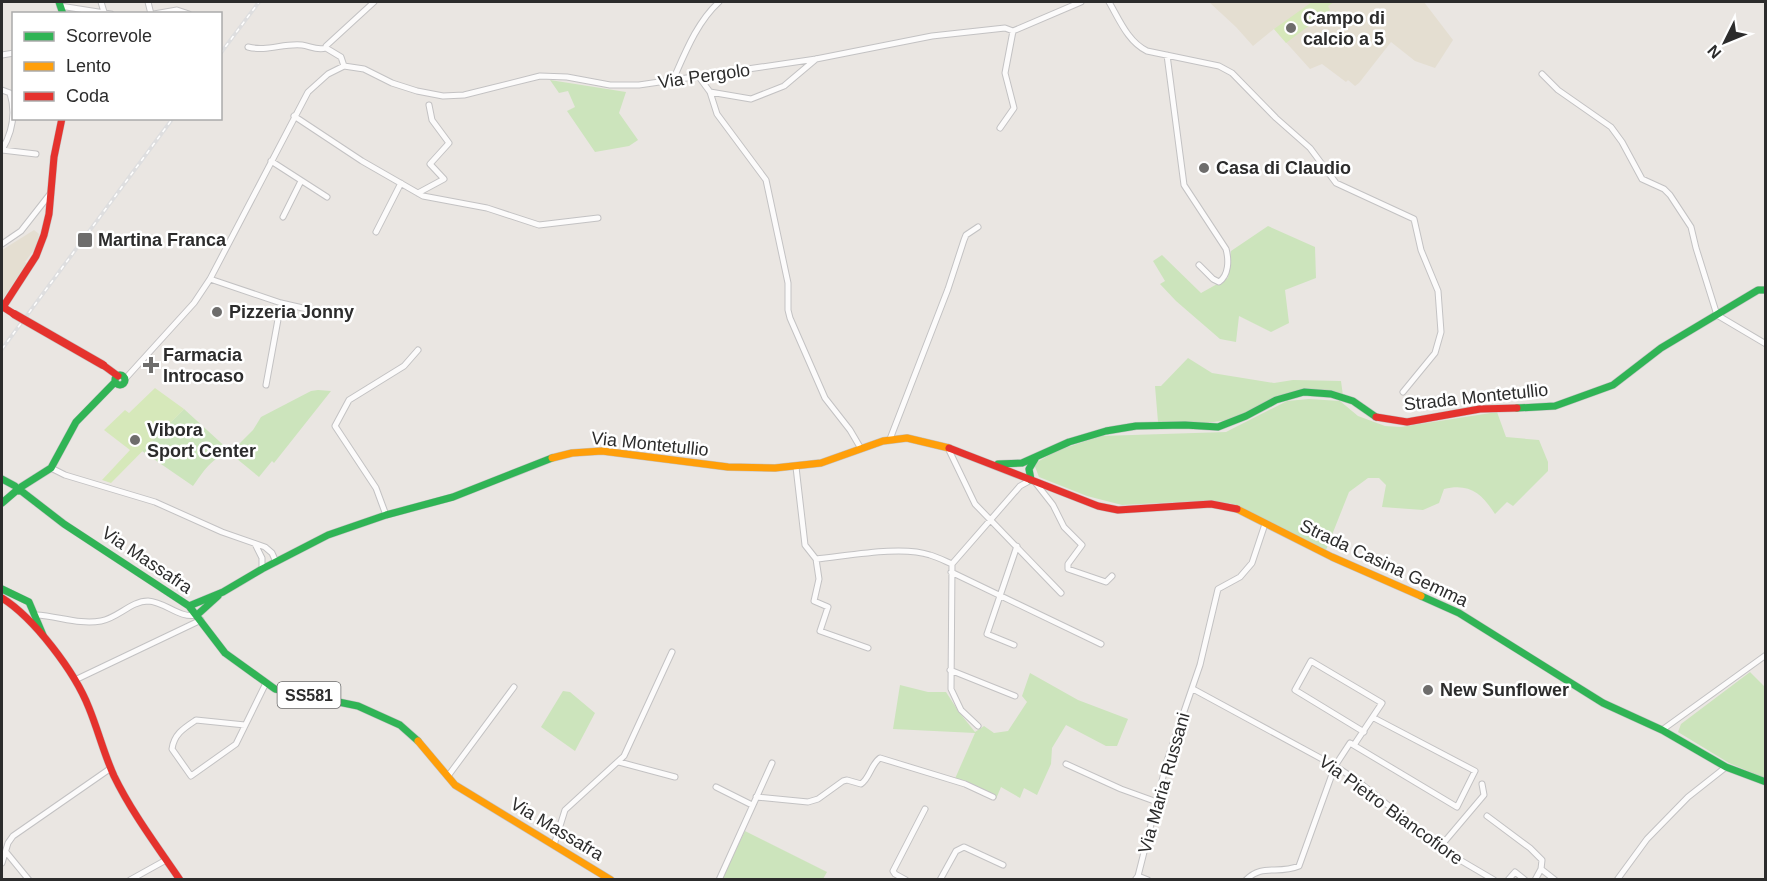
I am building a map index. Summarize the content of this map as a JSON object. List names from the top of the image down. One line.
{"streets":{"street":["Via Pergolo","Strada Montetullio","Via Montetullio","Via Massafra","Strada Casina Gemma","SS581","Via Maria Russani","Via Pietro Biancofiore"]},"crossings":[["Strada Montetullio","Via Montetullio"],["Strada Montetullio","Strada Casina Gemma"],["Via Montetullio","Via Massafra"],["Via Montetullio","Strada Casina Gemma"],["Strada Casina Gemma","Via Maria Russani"],["Via Maria Russani","Via Pietro Biancofiore"]],"places":{"other":["Campo di calcio a 5","Casa di Claudio","Pizzeria Jonny","Vibora Sport Center","New Sunflower"],"transit":["Martina Franca"],"health":["Farmacia Introcaso"]},"legend":["Scorrevole","Lento","Coda"],"north":"bottom left"}
